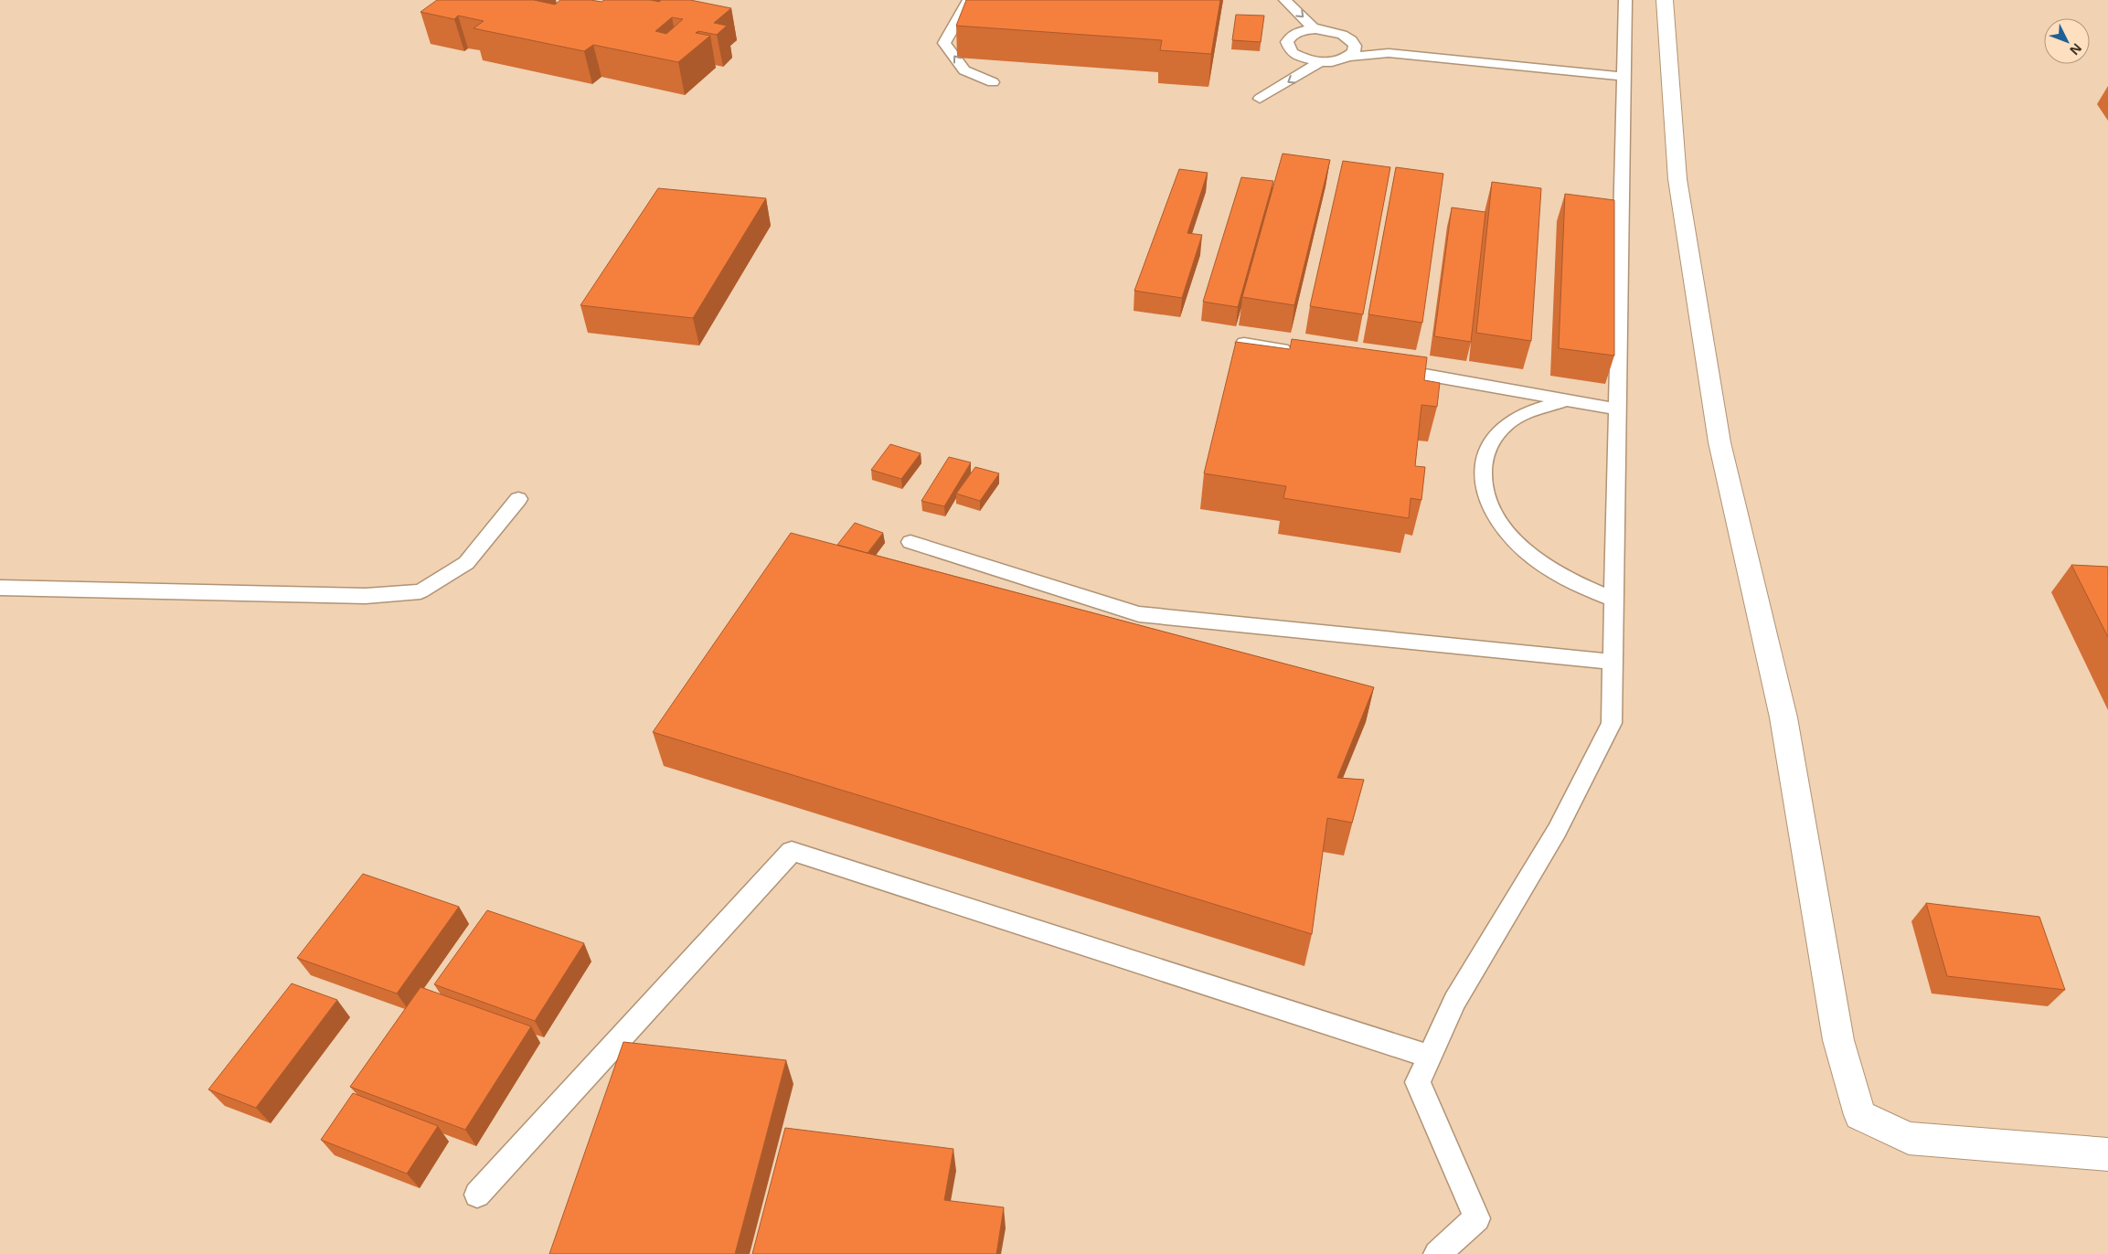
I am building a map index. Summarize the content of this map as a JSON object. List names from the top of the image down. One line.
{"north":"bottom right"}
